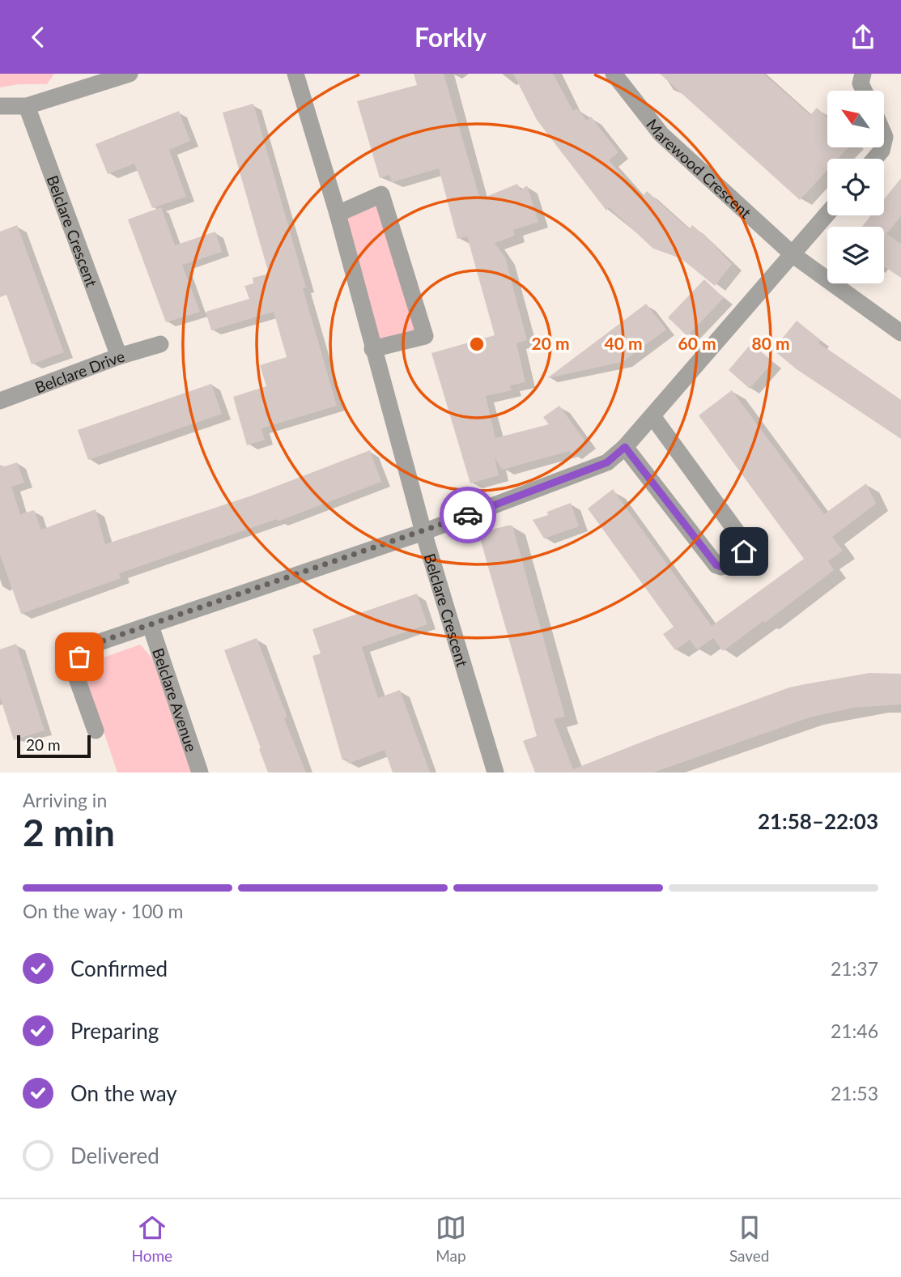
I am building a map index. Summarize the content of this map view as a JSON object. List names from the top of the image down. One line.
{"streets":{"street":["Marewood Crescent","Belclare Crescent","Belclare Drive","Belclare Avenue"]},"crossings":[["Belclare Crescent","Belclare Drive"]],"scale_bar":"20 m","north":"top left","page":{"header":"Forkly","scale":"20 m","heading":["2 min","Arriving in","21:58–22:03"],"bar":"On the way · 100 m","list":[["Confirmed","21:37"],["Preparing","21:46"],["On the way","21:53"],"Delivered"],"tabs":["Home","Map","Saved"]},"rings":["20 m","40 m","60 m","80 m"]}
